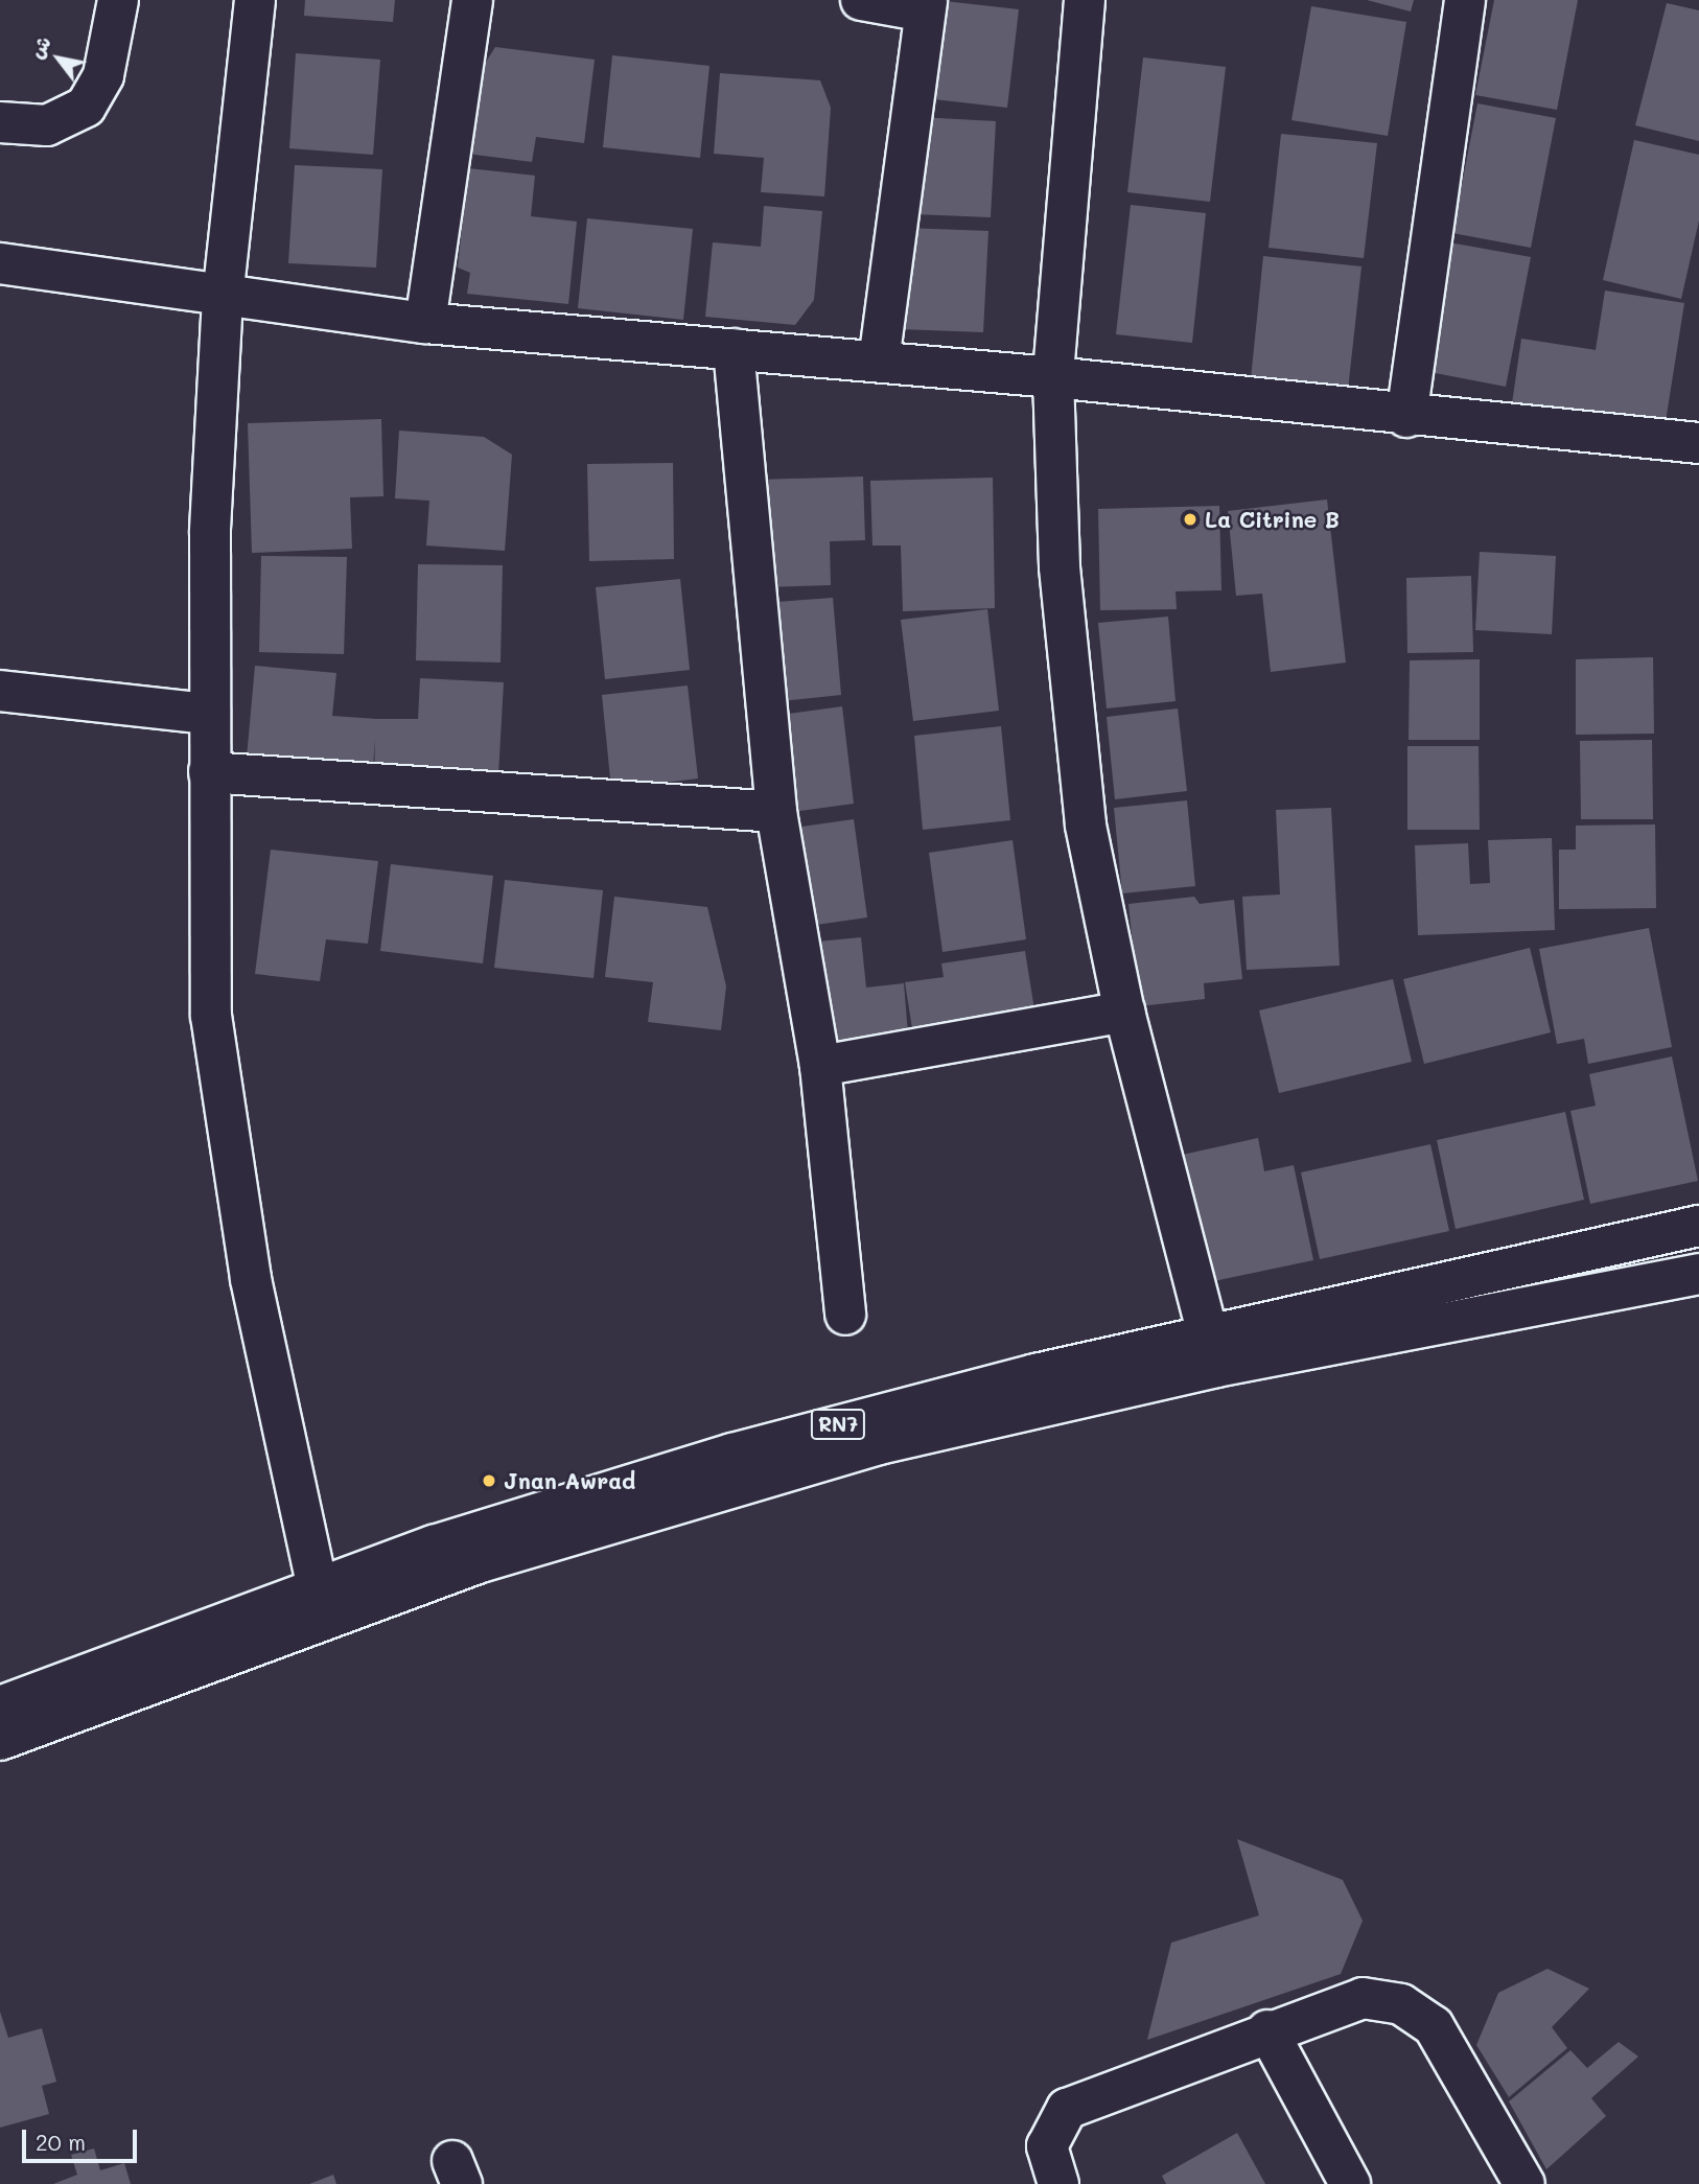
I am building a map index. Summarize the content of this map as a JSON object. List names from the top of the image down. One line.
{"streets":{"street":["RN7"]},"places":["La Citrine B","Jnan Awrad"],"scale_bar":"20 m","north":"top left"}
